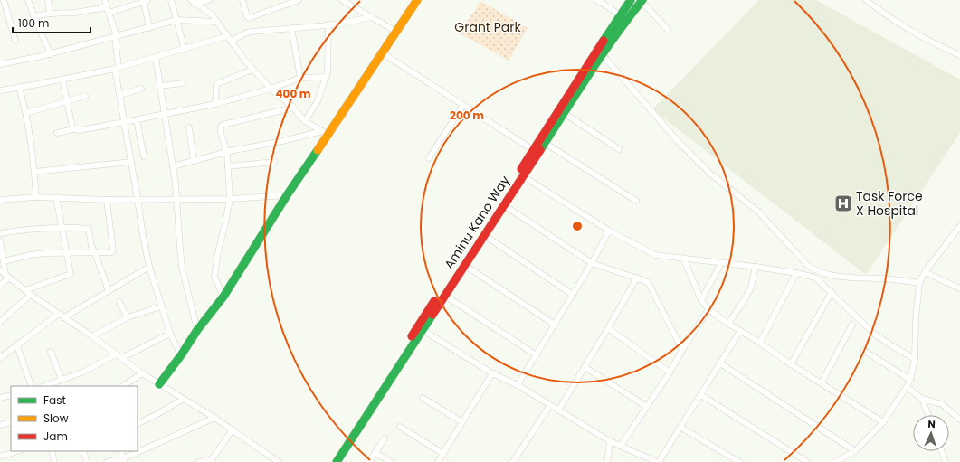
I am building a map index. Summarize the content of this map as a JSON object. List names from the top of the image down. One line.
{"streets":{"main road":["Aminu Kano Way"]},"parks":["Grant Park"],"places":{"hospital":["Task Force X Hospital"]},"legend":["Fast","Slow","Jam"],"scale_bar":"100 m","north":"top","rings":["400 m","200 m"]}
